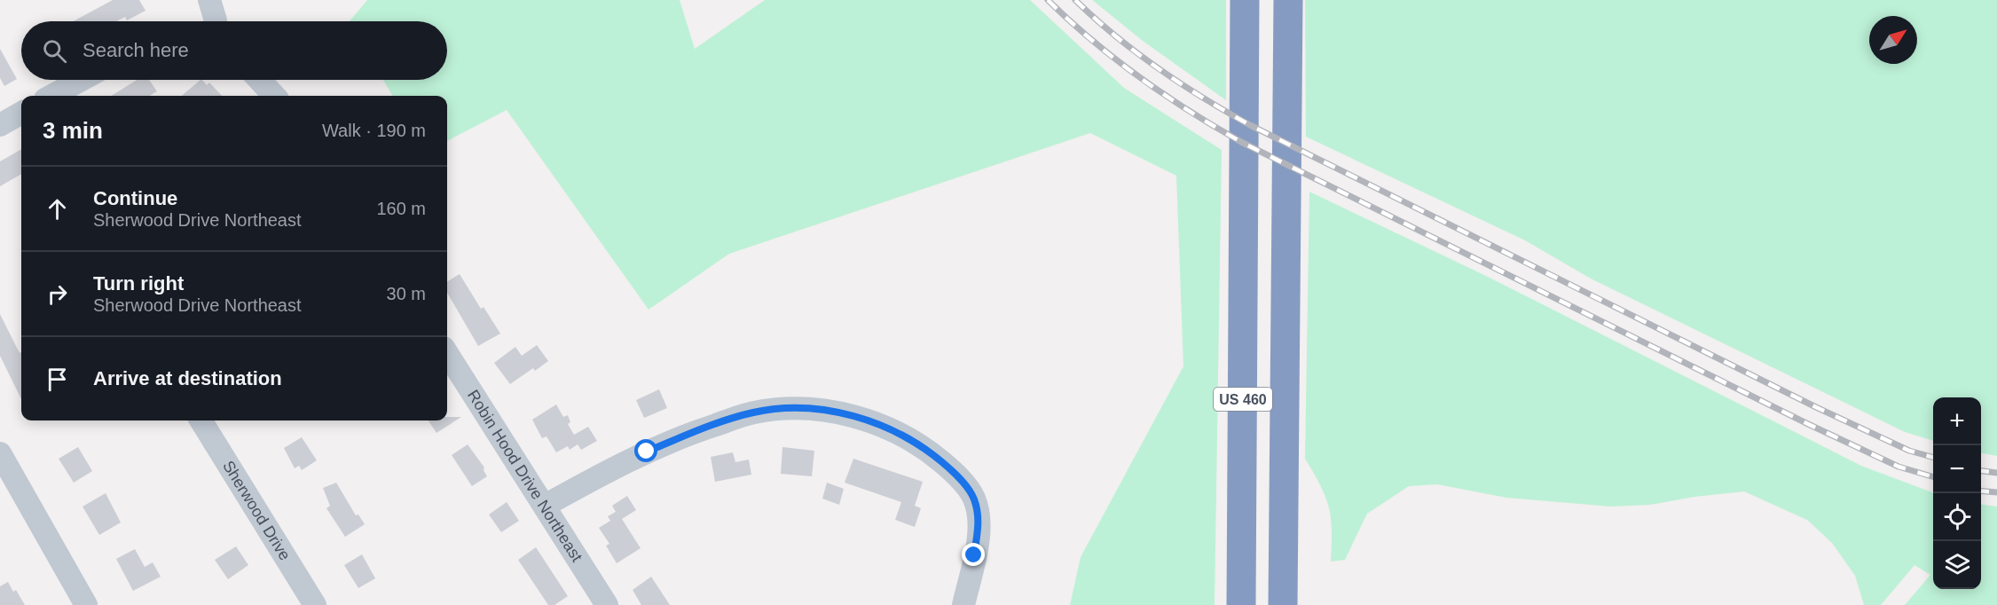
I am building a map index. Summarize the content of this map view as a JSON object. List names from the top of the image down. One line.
{"streets":{"highway":["US 460"],"street":["Robin Hood Drive Northeast","Sherwood Drive"]},"north":"top right","page":{"search":"Search here","heading":["3 min","Walk · 190 m"],"list":[["Continue","Sherwood Drive Northeast","160 m"],["Turn right","Sherwood Drive Northeast","30 m"],"Arrive at destination"],"map_buttons":["+","−"]}}
